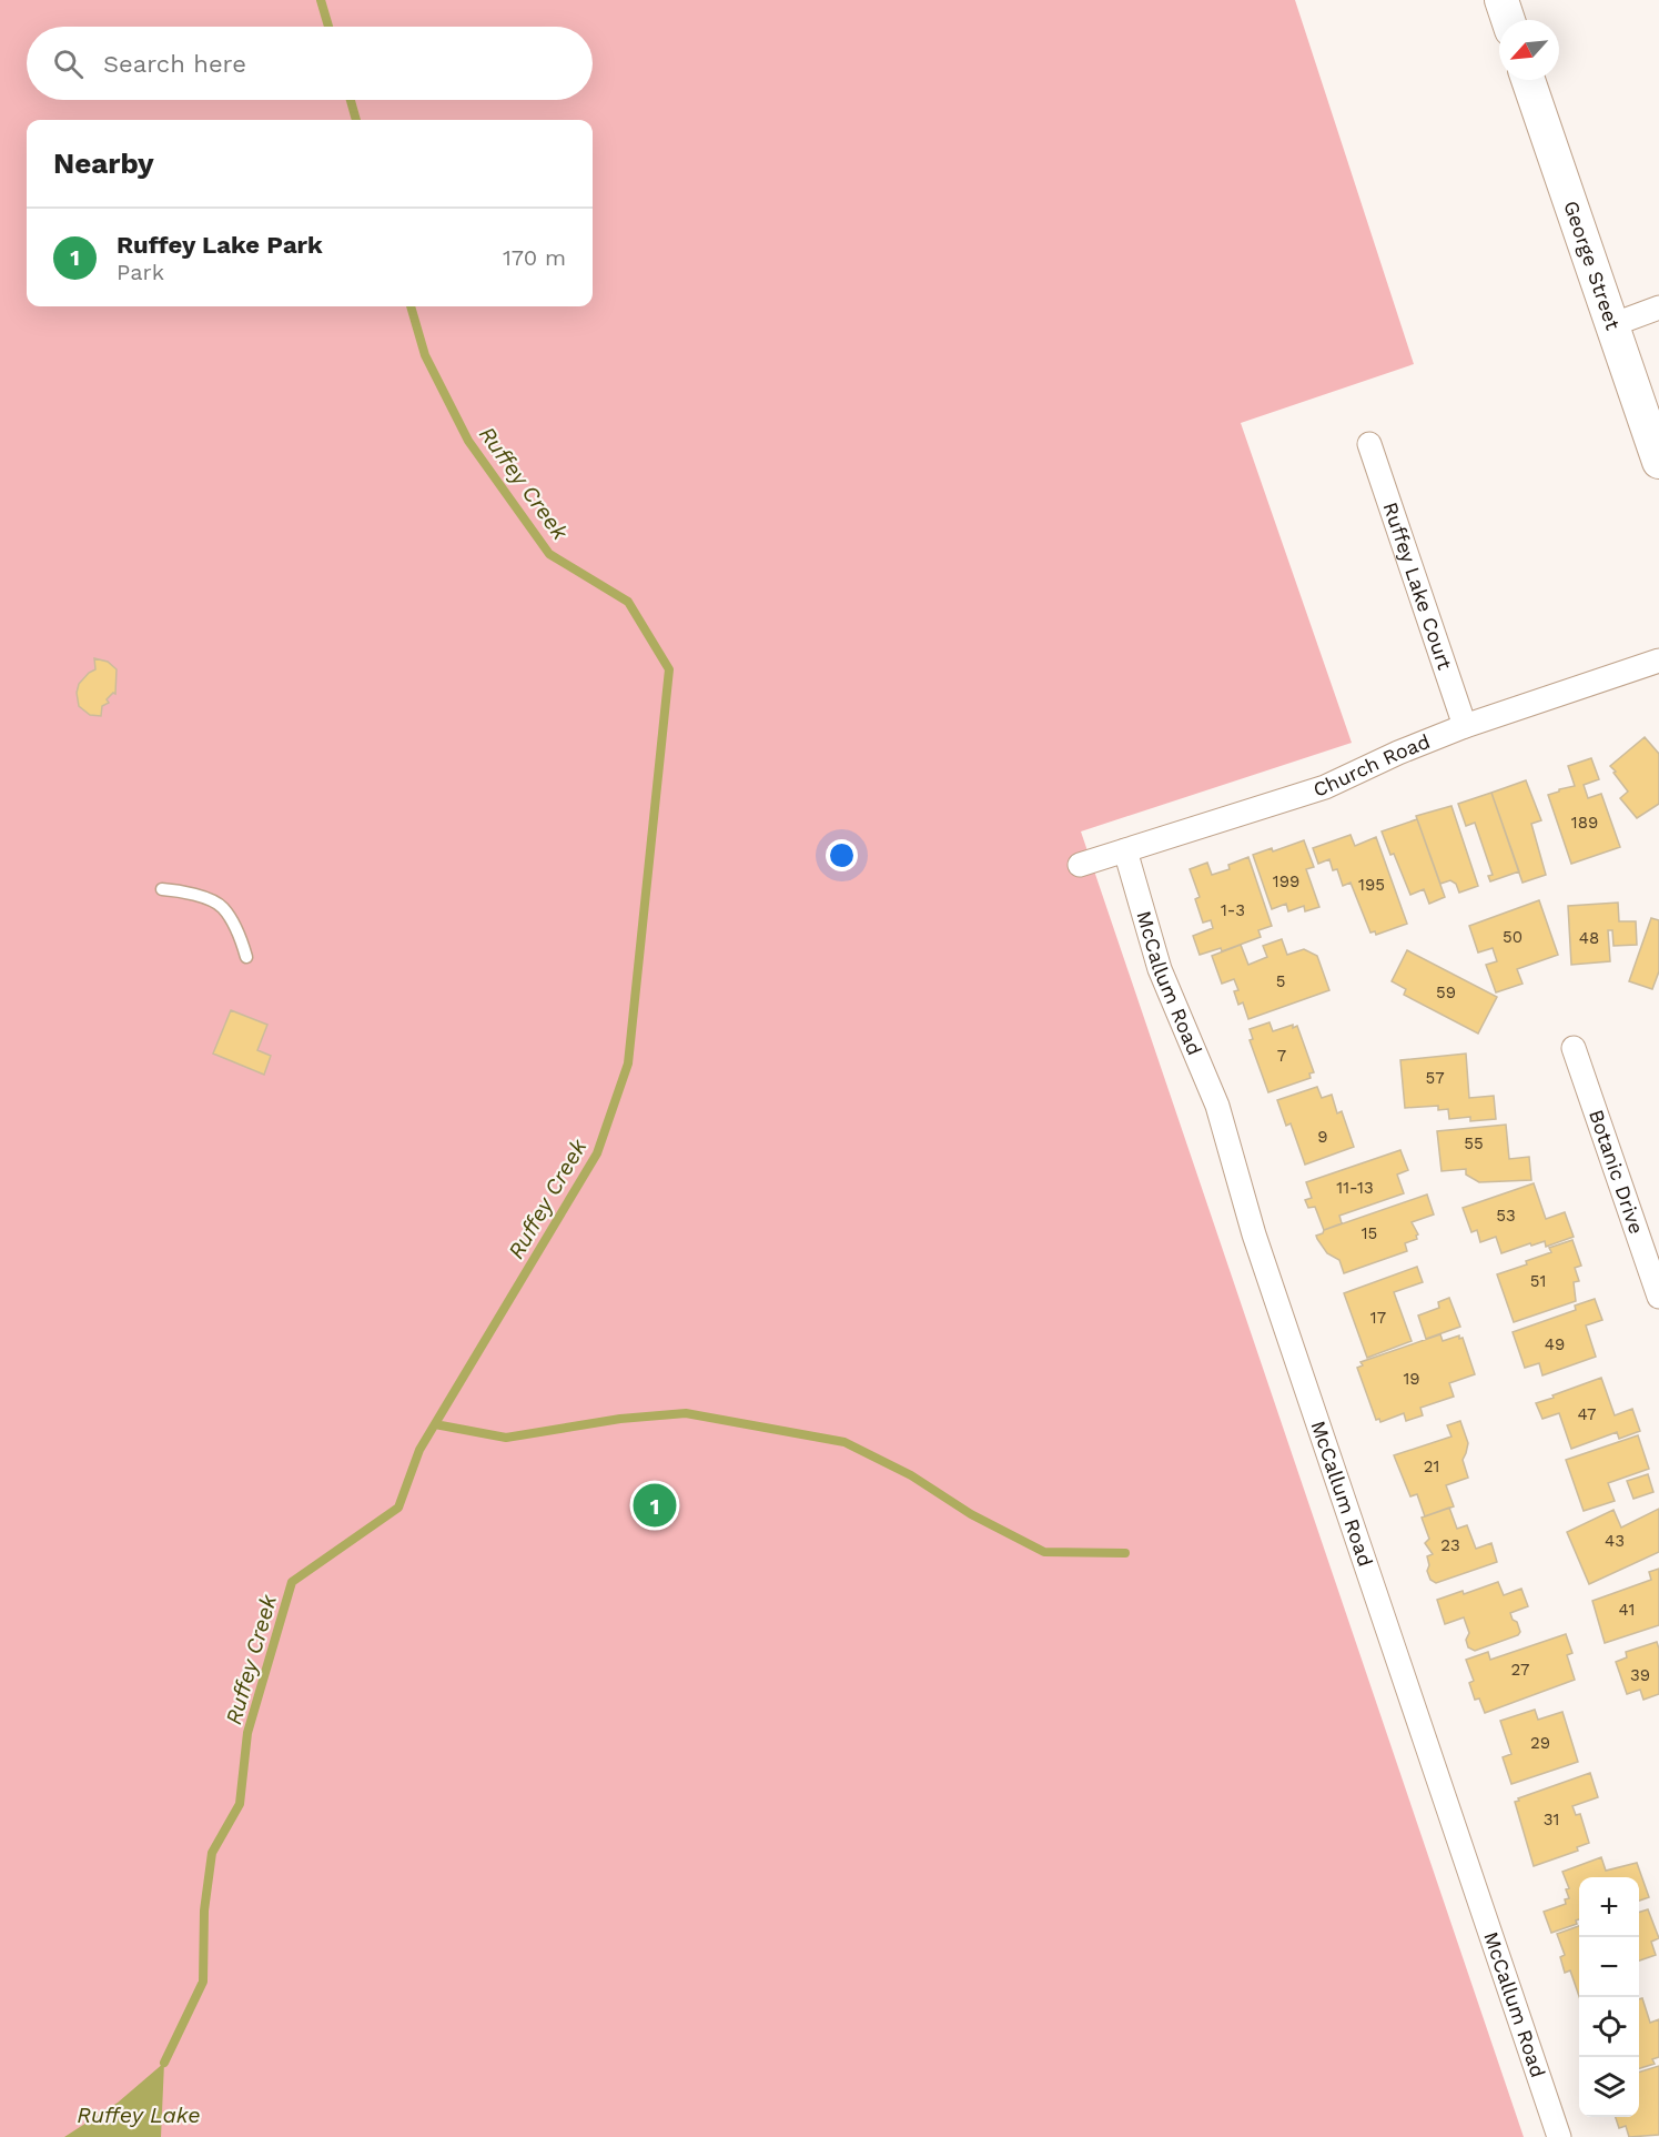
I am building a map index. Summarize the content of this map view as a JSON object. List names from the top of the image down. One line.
{"streets":{"main road":["George Street"],"street":["Ruffey Lake Court","Church Road","McCallum Road","Botanic Drive"]},"crossings":[["Ruffey Lake Court","Church Road"],["Church Road","McCallum Road"]],"water":["Ruffey Creek","Ruffey Lake"],"house_numbers":["189","199","195","1-3","50","48","5","59","7","57","9","55","11-13","53","15","51","17","49","19","47","21","43","23","41","27","39","29","31"],"north":"bottom left","page":{"search":"Search here","heading":"Nearby","list":[{"mark":"1","name":"Ruffey Lake Park","note":"Park","value":"170 m"}],"pins":"1","map_buttons":["+","−"]}}
